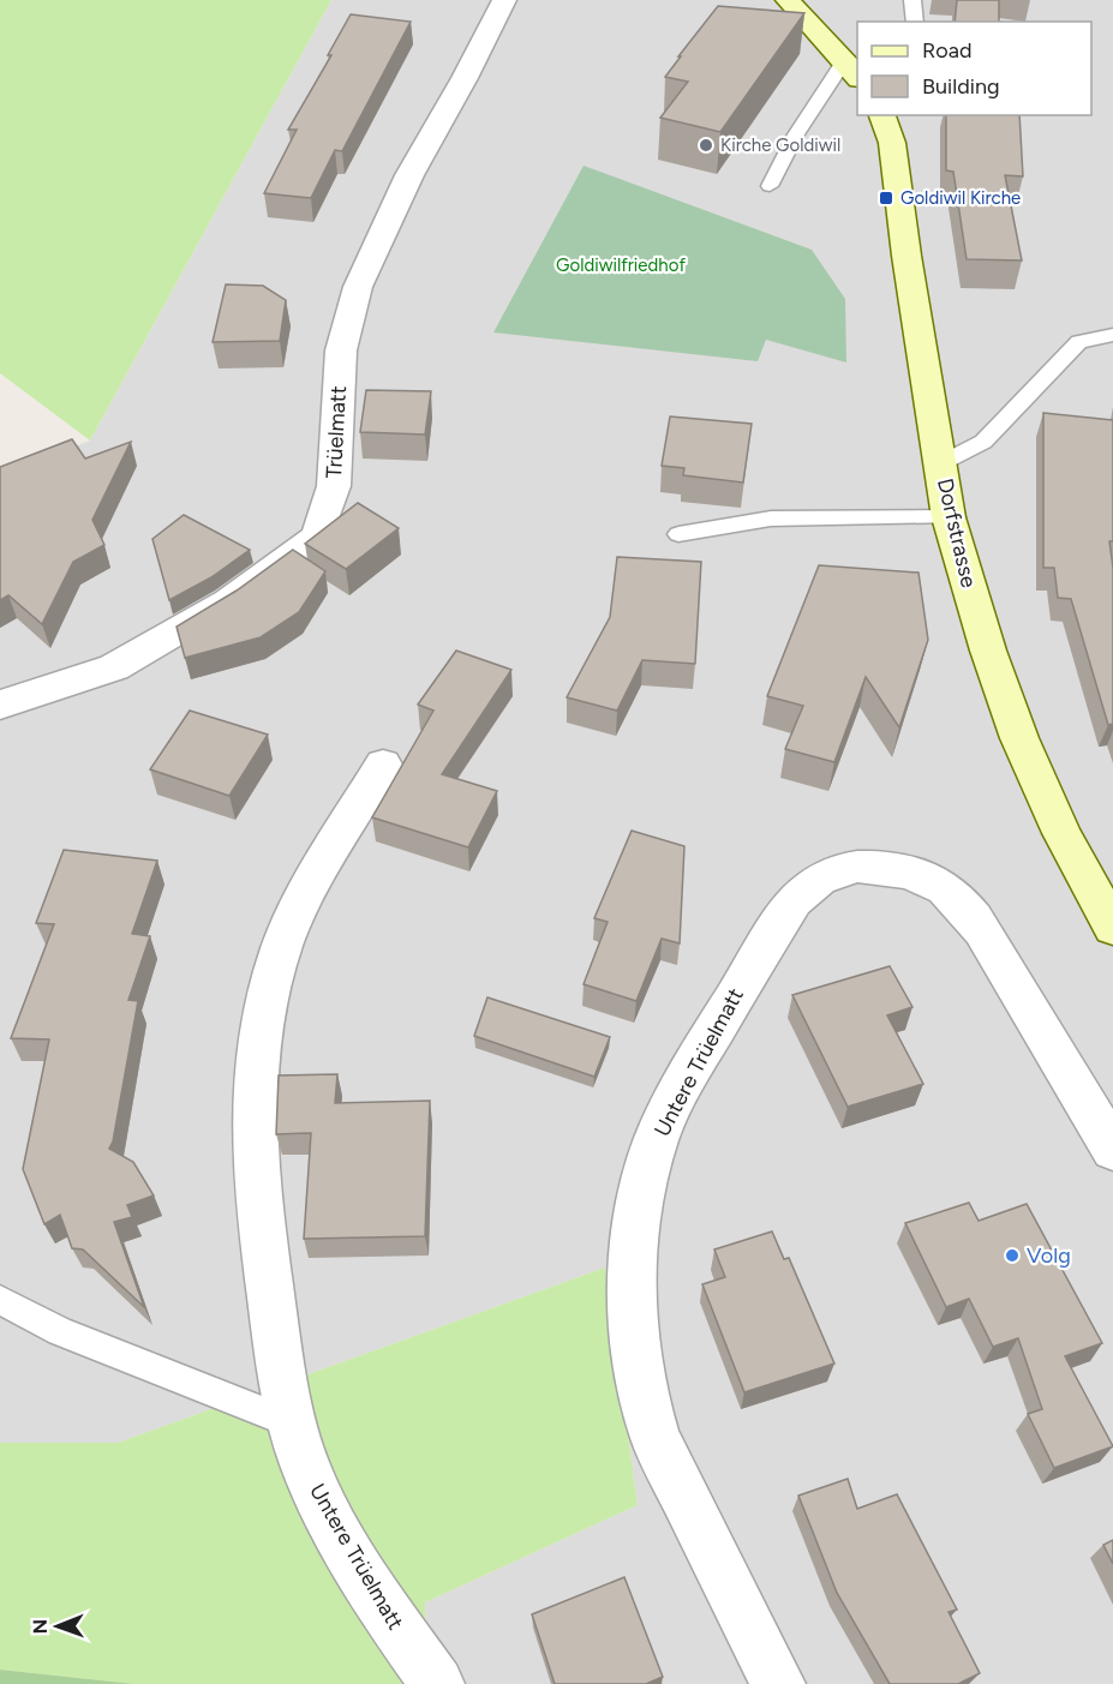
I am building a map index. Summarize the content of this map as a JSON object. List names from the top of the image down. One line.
{"streets":{"street":["Trüelmatt","Dorfstrasse","Untere Trüelmatt"]},"parks":["Goldiwilfriedhof"],"places":{"other":["Kirche Goldiwil","Volg"],"transit":["Goldiwil Kirche"]},"legend":["Road","Building"],"north":"left"}
